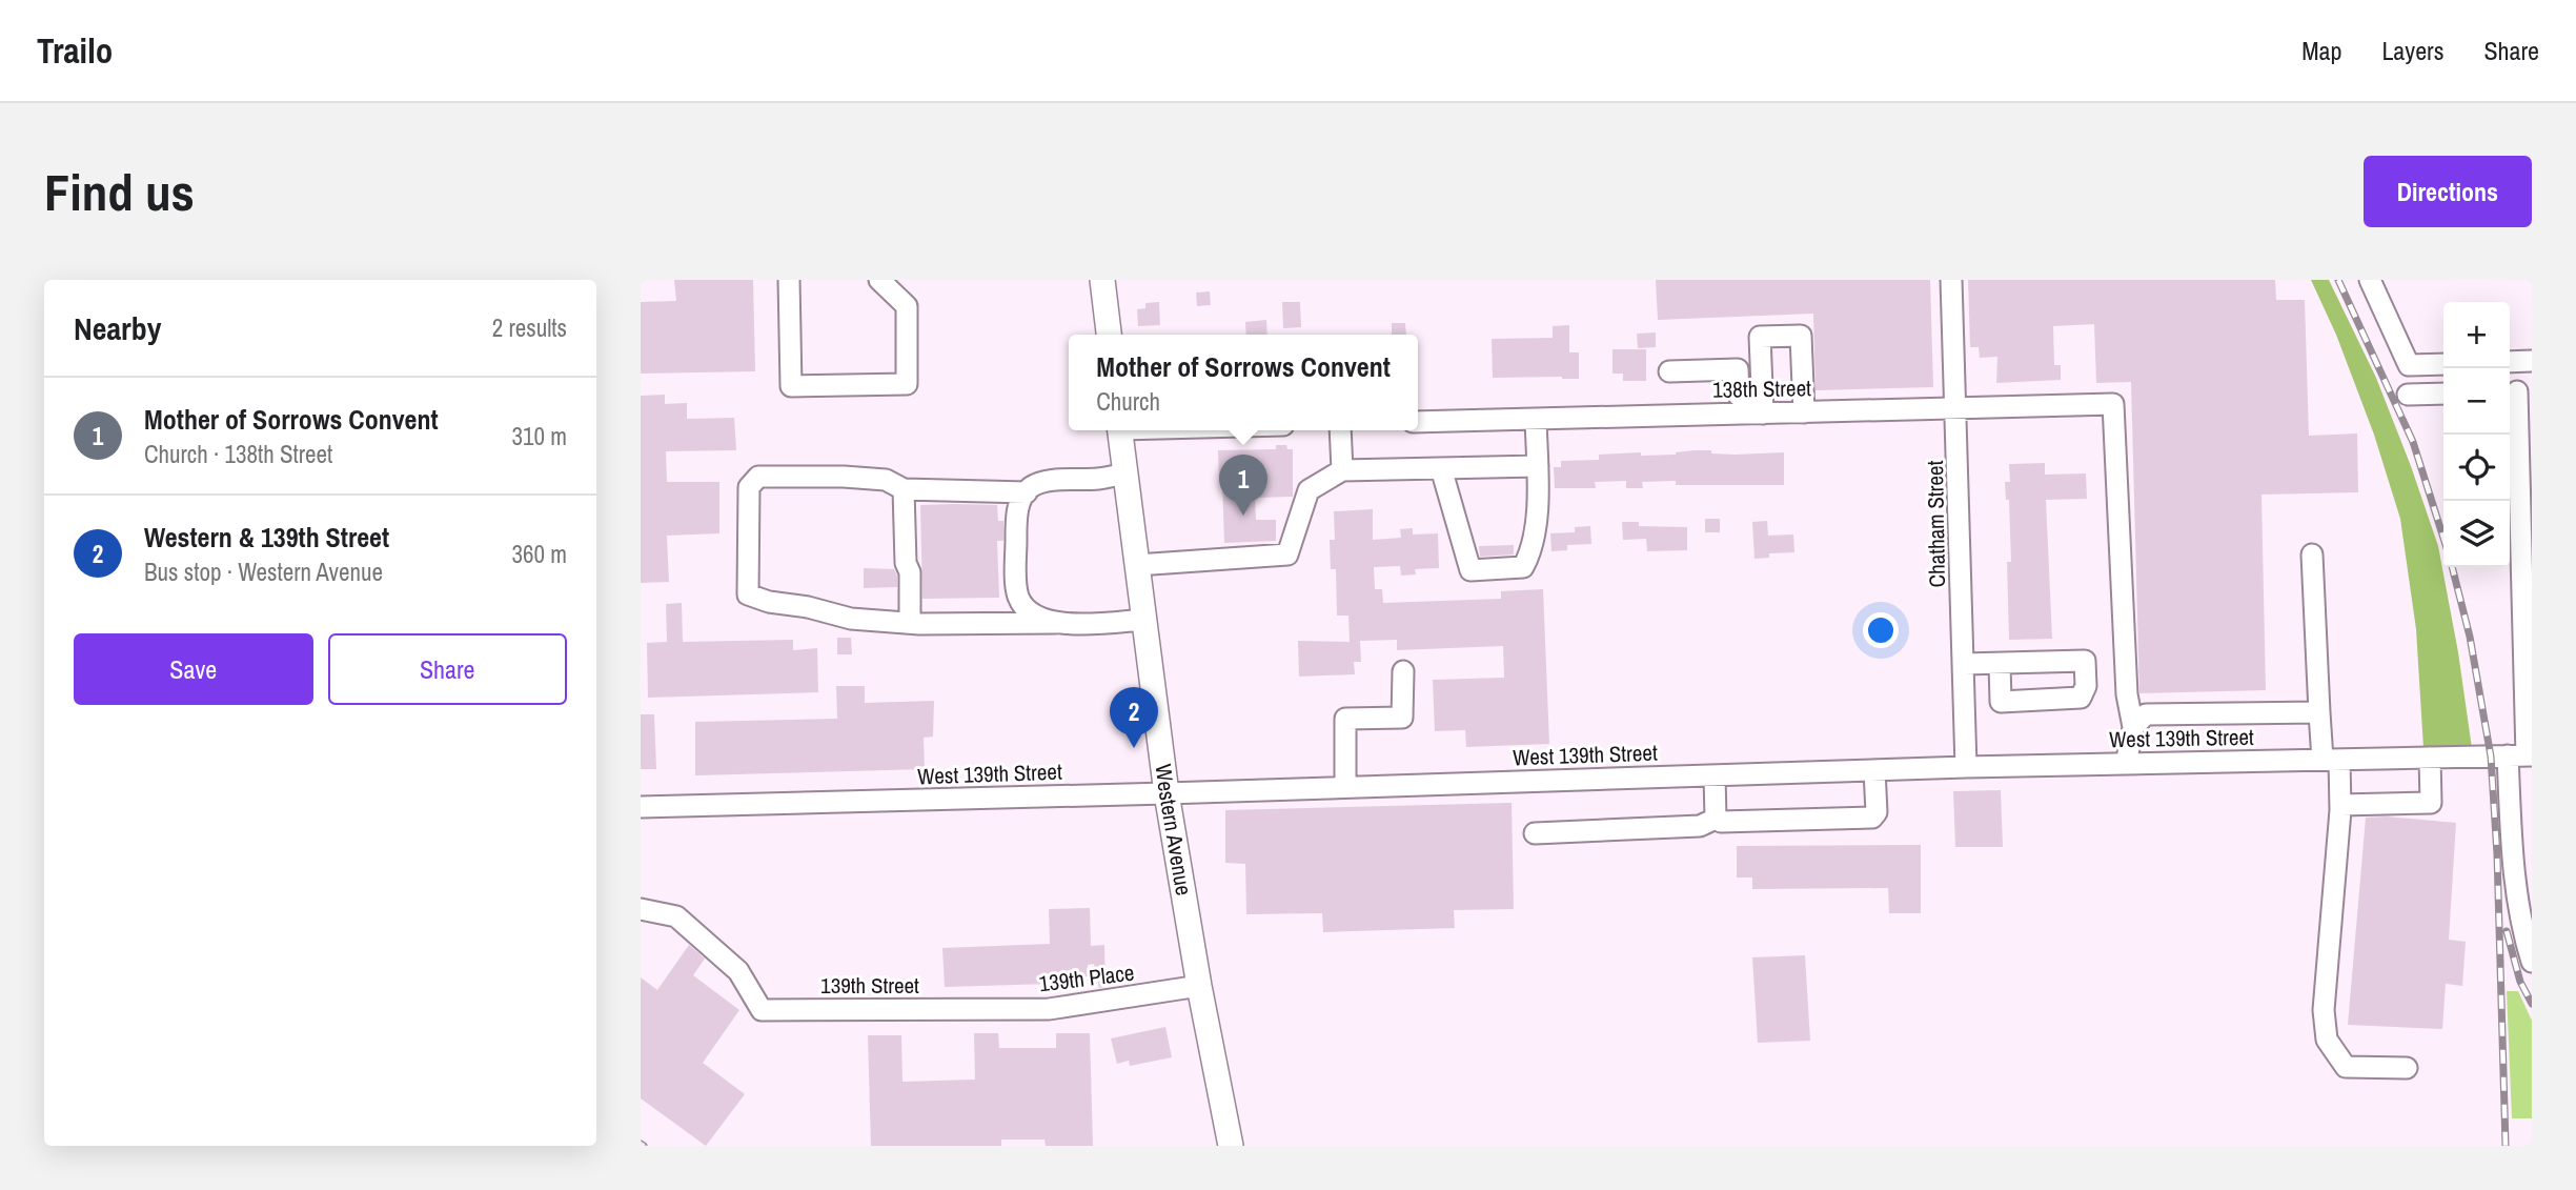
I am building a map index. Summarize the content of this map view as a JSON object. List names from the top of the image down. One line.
{"streets":{"main road":["Western Avenue"],"street":["138th Street","Chatham Street","West 139th Street","139th Place","139th Street"]},"crossings":[["138th Street","Chatham Street"],["Chatham Street","West 139th Street"],["West 139th Street","Western Avenue"],["Western Avenue","139th Place"],["139th Place","139th Street"]],"page":{"header":"Trailo","nav":["Map","Layers","Share"],"buttons":["Directions",["Save","Share"]],"title":"Find us","heading":["Nearby","2 results"],"map_buttons":["+","−"],"popup":["Mother of Sorrows Convent","Church"],"list":[{"mark":"1","name":"Mother of Sorrows Convent","note":"Church · 138th Street","value":"310 m"},{"mark":"2","name":"Western & 139th Street","note":"Bus stop · Western Avenue","value":"360 m"}],"pins":["1","2"]}}
